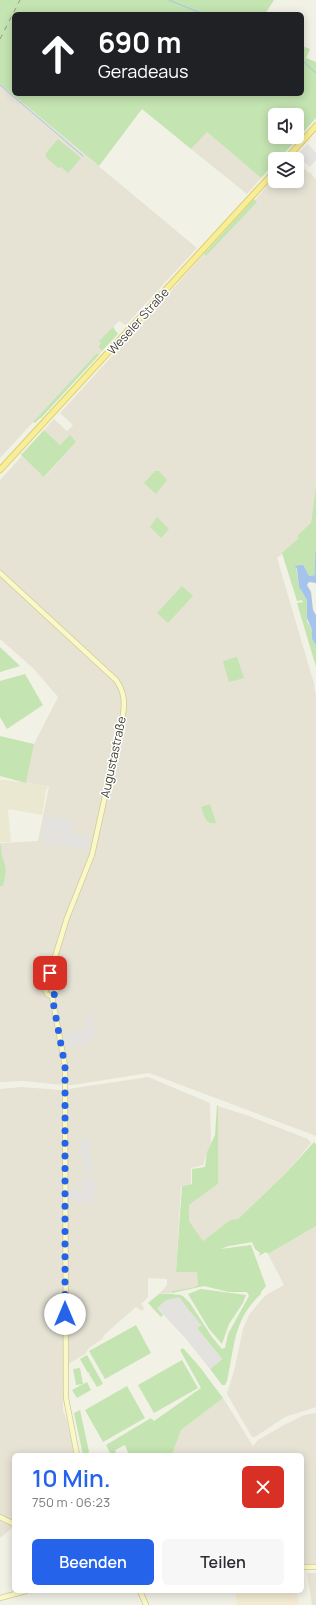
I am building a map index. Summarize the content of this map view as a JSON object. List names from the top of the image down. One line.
{"streets":{"main road":["Weseler Straße","Augustastraße"]},"page":{"turn":["690 m","Geradeaus"],"heading":["10 Min.","750 m · 06:23"],"buttons":["Beenden","Teilen"]}}
